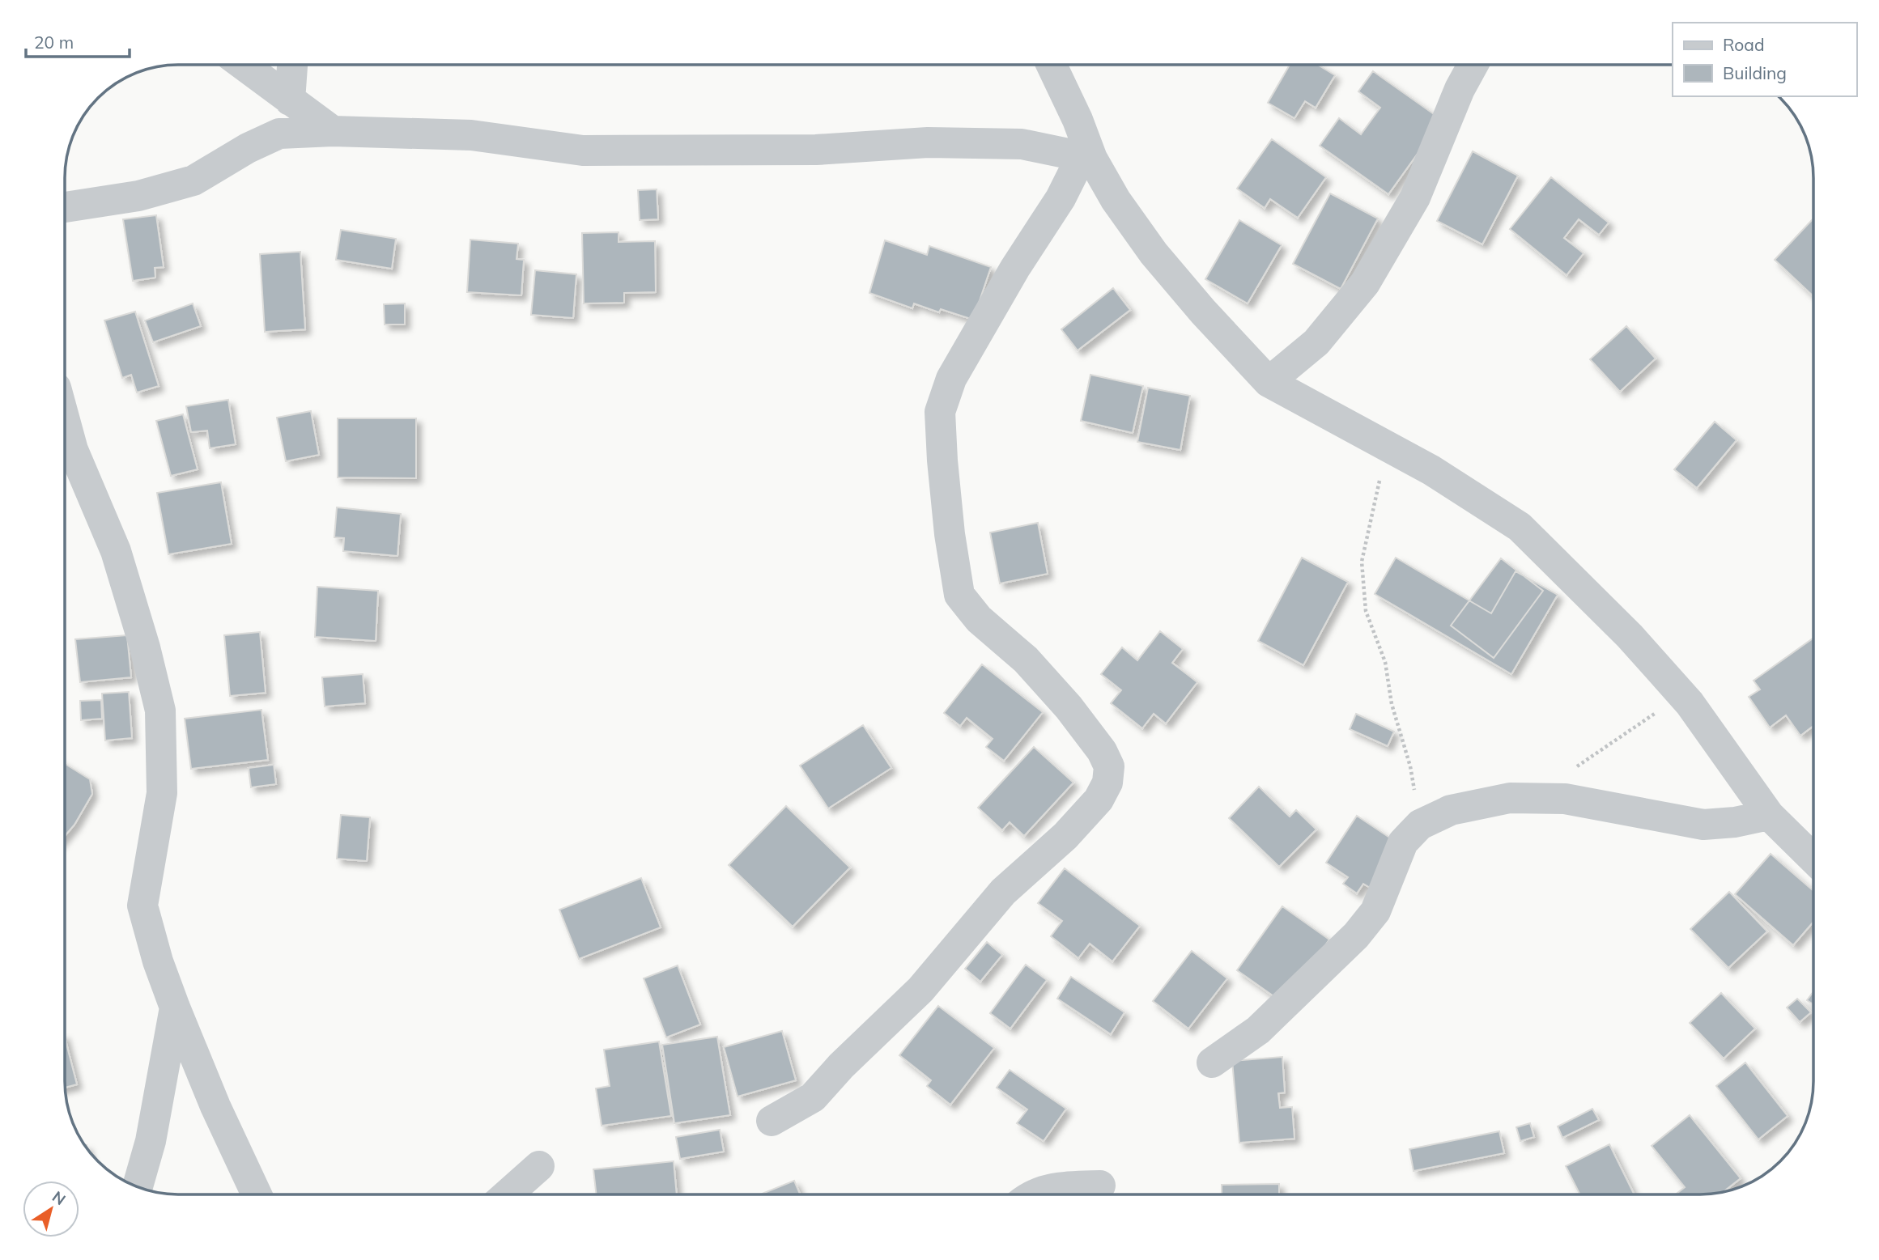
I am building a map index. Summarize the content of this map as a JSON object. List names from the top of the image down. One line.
{"legend":["Road","Building"],"scale_bar":"20 m","north":"top right"}
